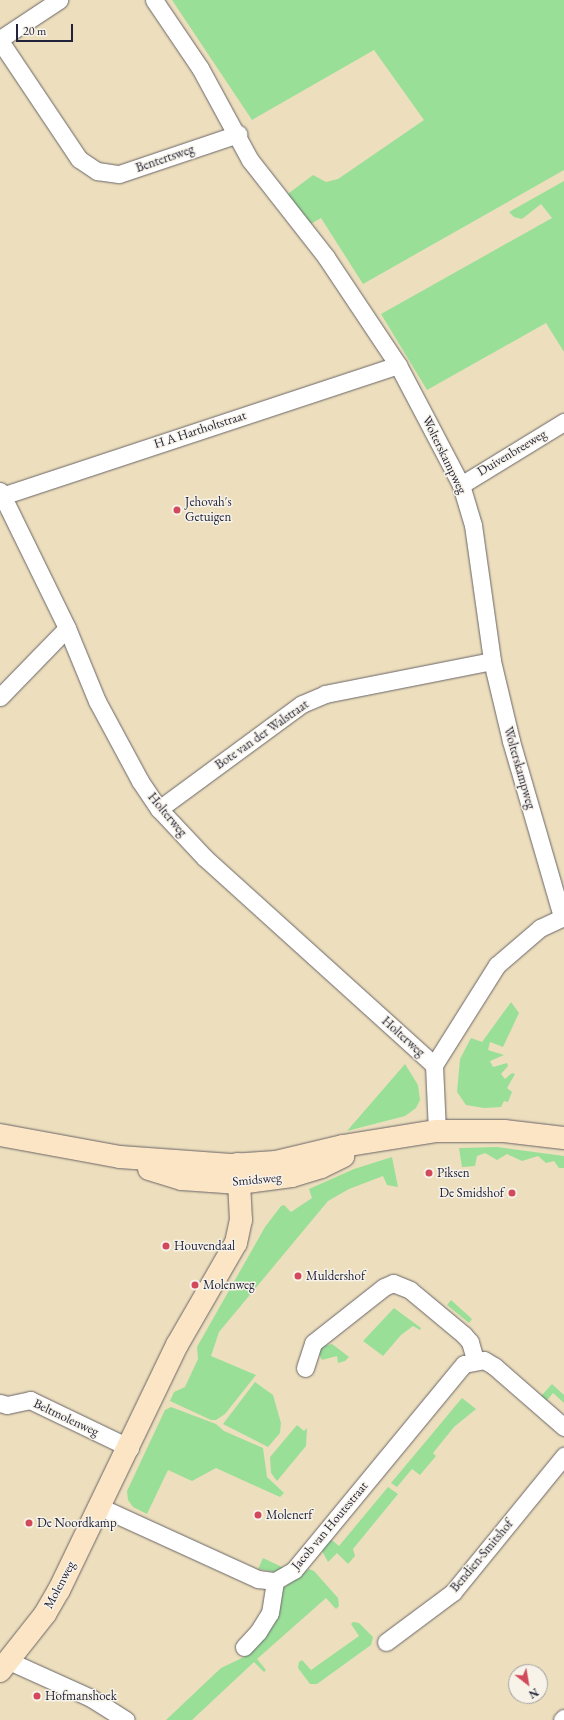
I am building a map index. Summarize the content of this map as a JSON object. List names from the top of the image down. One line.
{"streets":{"main road":["Smidsweg","Molenweg"],"street":["Bentertsweg","H A Hartholtstraat","Duivenbreeweg","Wolterskampweg","Bote van der Walstraat","Holterweg","Beltmolenweg","Jacob van Houtestraat","Bendien-Smitshof"]},"crossings":[["Bentertsweg","Wolterskampweg"],["H A Hartholtstraat","Wolterskampweg"],["H A Hartholtstraat","Holterweg"],["Duivenbreeweg","Wolterskampweg"],["Wolterskampweg","Bote van der Walstraat"],["Bote van der Walstraat","Holterweg"],["Smidsweg","Molenweg"],["Beltmolenweg","Molenweg"]],"places":["Jehovah's Getuigen","Piksen","De Smidshof","Houvendaal","Muldershof","Molenweg","Molenerf","De Noordkamp","Hofmanshoek"],"scale_bar":"20 m","north":"bottom right"}
